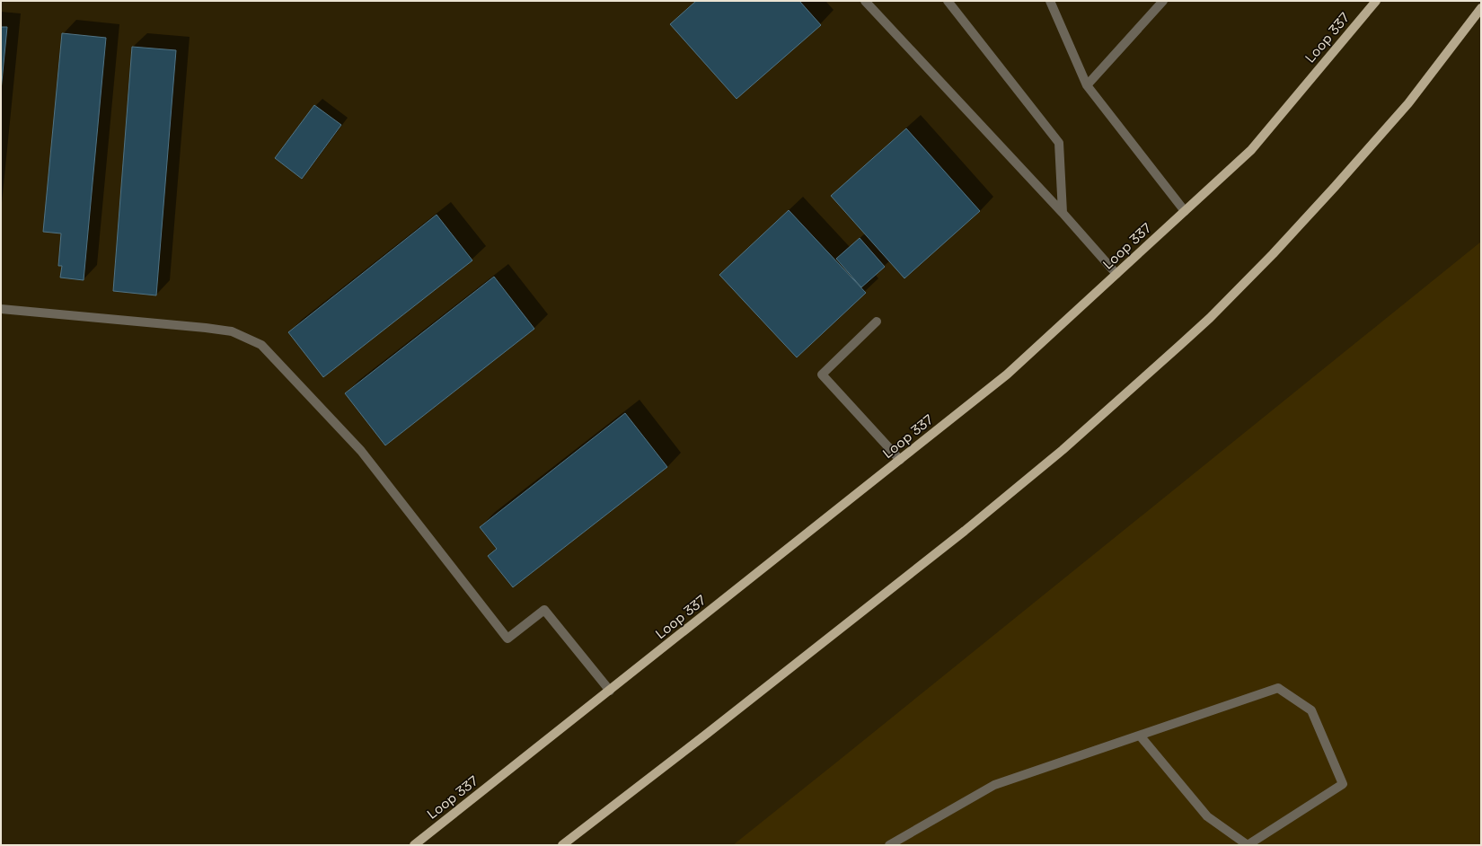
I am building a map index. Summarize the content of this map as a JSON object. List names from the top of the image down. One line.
{"streets":{"main road":["Loop 337"]}}
